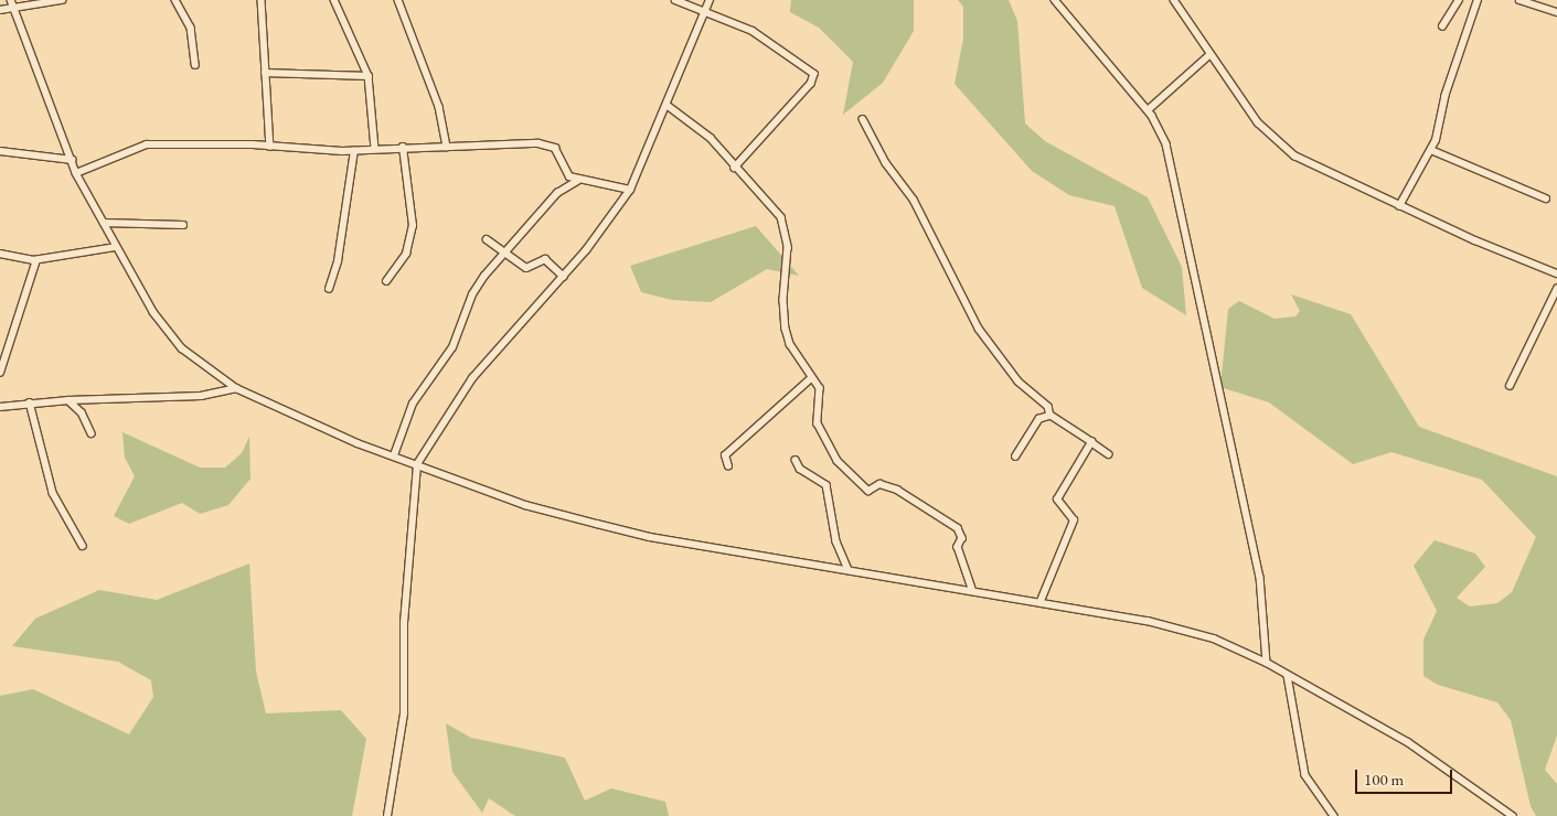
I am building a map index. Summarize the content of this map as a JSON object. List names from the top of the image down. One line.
{"scale_bar":"100 m"}
